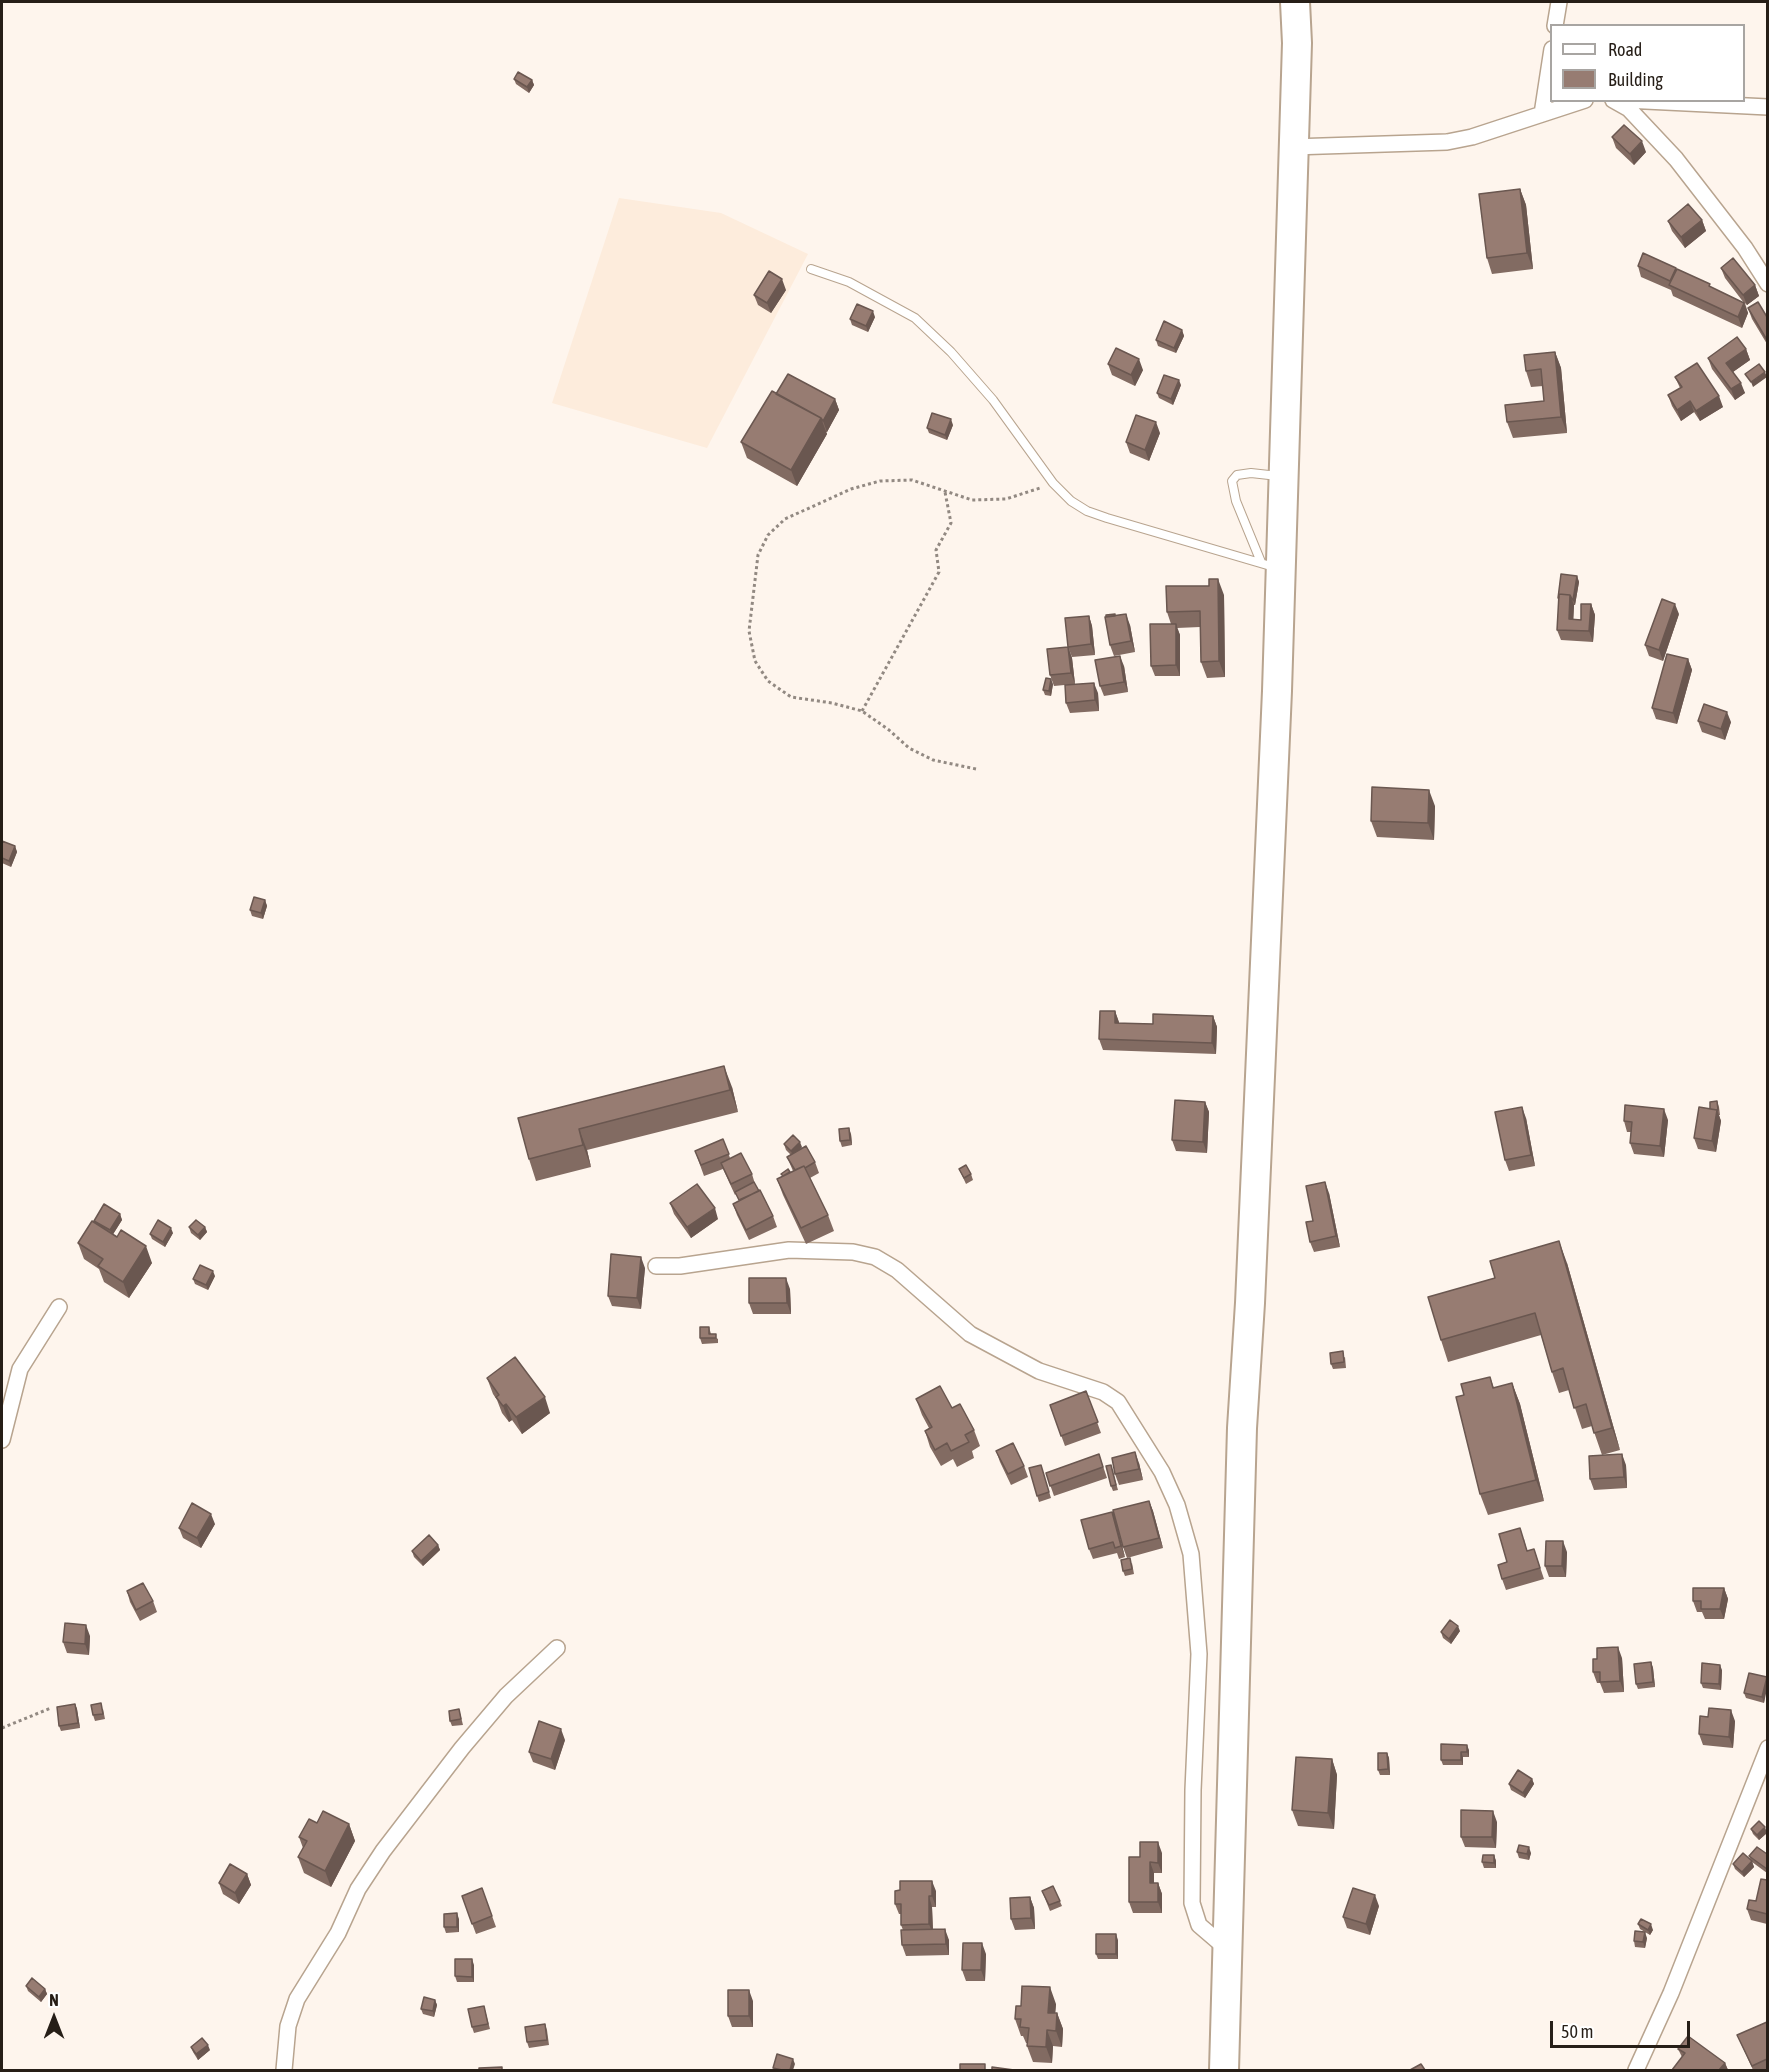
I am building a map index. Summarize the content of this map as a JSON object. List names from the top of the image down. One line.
{"legend":["Road","Building"],"scale_bar":"50 m","north":"top"}
